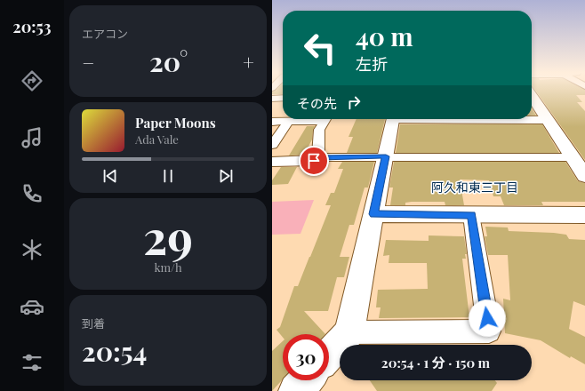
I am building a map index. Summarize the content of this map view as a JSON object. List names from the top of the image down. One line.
{"districts":["阿久和東三丁目"],"page":{"tabs":"20:53","tile":["エアコン",["29","km/h"],["到着","20:54"]],"turn":["40 m","左折"],"heat":["−","20°","+"],"then":"その先","song":["Paper Moons","Ada Vale"],"limit":"30","trip":"20:54 · 1 分 · 150 m"}}
